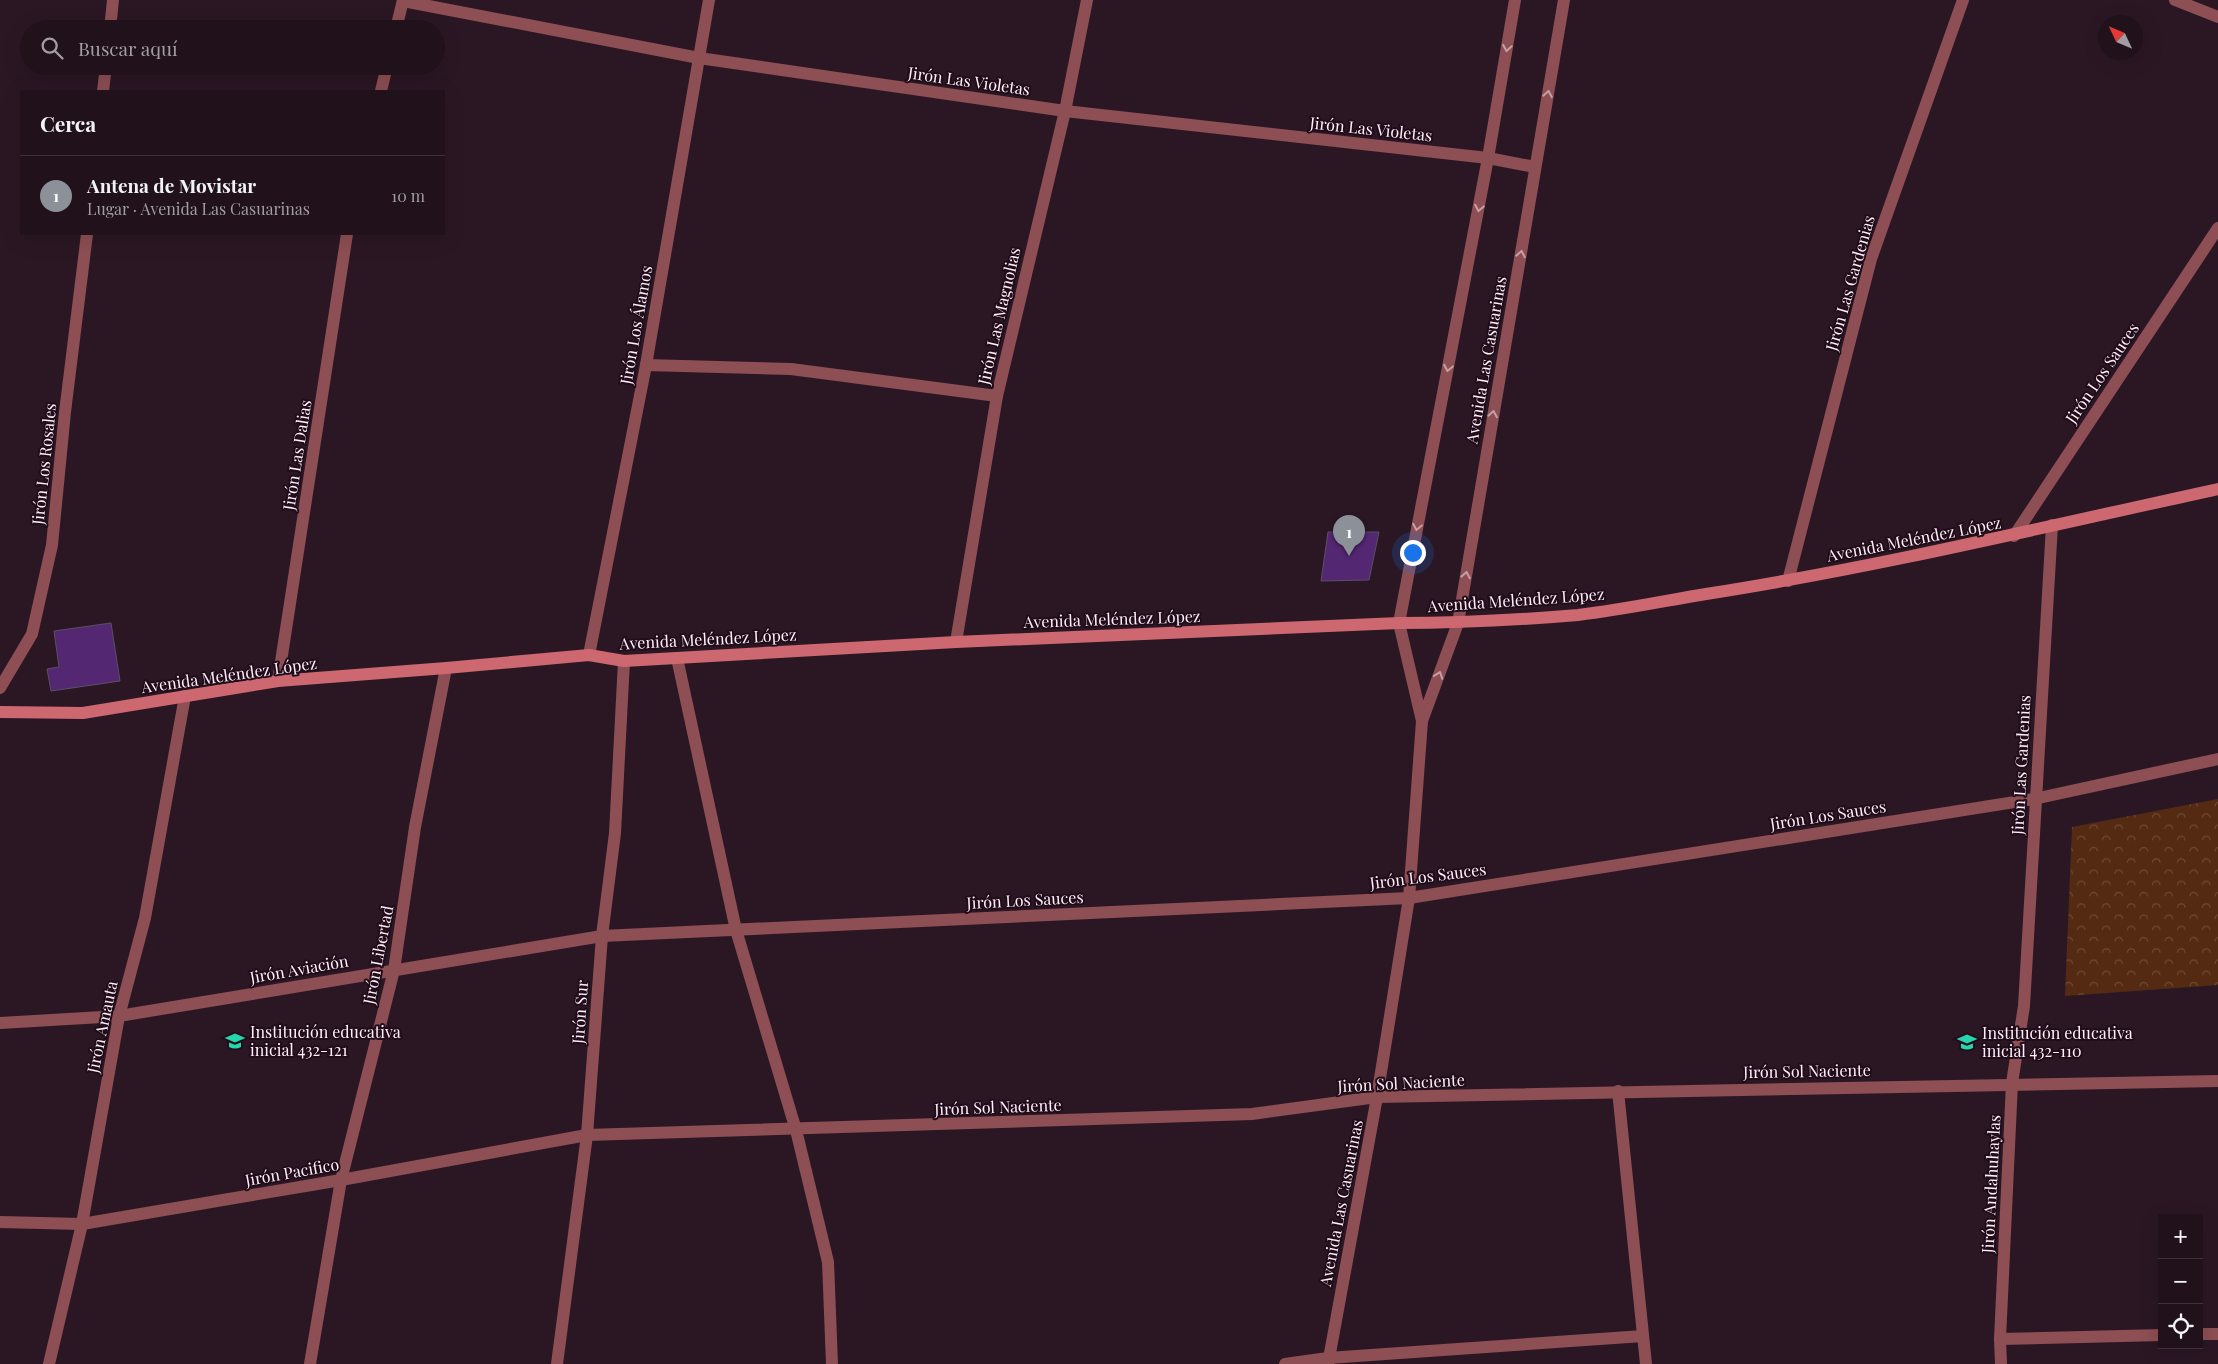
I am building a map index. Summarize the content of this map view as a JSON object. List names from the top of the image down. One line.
{"streets":{"street":["Jirón Las Violetas","Jirón Las Gardenias","Jirón Las Magnolias","Jirón Los Álamos","Avenida Las Casuarinas","Jirón Los Sauces","Jirón Las Dalias","Jirón Los Rosales","Avenida Meléndez López","Jirón Libertad","Jirón Aviación","Jirón Sur","Jirón Amauta","Jirón Sol Naciente","Jirón Pacifico","Jirón Andahuhaylas"]},"crossings":[["Jirón Las Violetas","Jirón Las Magnolias"],["Jirón Las Violetas","Jirón Los Álamos"],["Jirón Las Violetas","Avenida Las Casuarinas"],["Jirón Las Gardenias","Jirón Los Sauces"],["Jirón Las Gardenias","Avenida Meléndez López"],["Jirón Las Gardenias","Jirón Andahuhaylas"],["Jirón Las Magnolias","Avenida Meléndez López"],["Jirón Los Álamos","Avenida Meléndez López"],["Avenida Las Casuarinas","Jirón Los Sauces"],["Avenida Las Casuarinas","Avenida Meléndez López"],["Avenida Las Casuarinas","Jirón Sol Naciente"],["Jirón Los Sauces","Avenida Meléndez López"],["Jirón Los Sauces","Jirón Aviación"],["Jirón Los Sauces","Jirón Sur"],["Jirón Las Dalias","Avenida Meléndez López"],["Avenida Meléndez López","Jirón Libertad"],["Avenida Meléndez López","Jirón Sur"],["Avenida Meléndez López","Jirón Amauta"],["Jirón Libertad","Jirón Aviación"],["Jirón Libertad","Jirón Pacifico"],["Jirón Aviación","Jirón Sur"],["Jirón Aviación","Jirón Amauta"],["Jirón Sur","Jirón Sol Naciente"],["Jirón Sur","Jirón Pacifico"],["Jirón Amauta","Jirón Pacifico"],["Jirón Sol Naciente","Jirón Pacifico"],["Jirón Sol Naciente","Jirón Andahuhaylas"]],"places":{"school or university":["Institución educativa inicial 432-121","Institución educativa inicial 432-110"]},"north":"top left","page":{"search":"Buscar aquí","heading":"Cerca","list":[{"mark":"1","name":"Antena de Movistar","note":"Lugar · Avenida Las Casuarinas","value":"10 m"}],"pins":"1","map_buttons":["+","−"]}}
